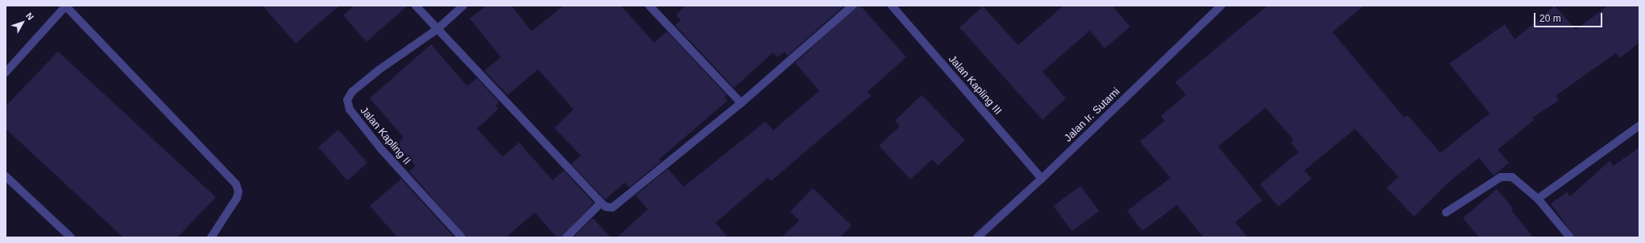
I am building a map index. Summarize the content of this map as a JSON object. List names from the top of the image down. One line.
{"streets":{"street":["Jalan Kapling III","Jalan Ir. Sutami","Jalan Kapling II"]},"crossings":[["Jalan Kapling III","Jalan Ir. Sutami"]],"scale_bar":"20 m","north":"top right"}
